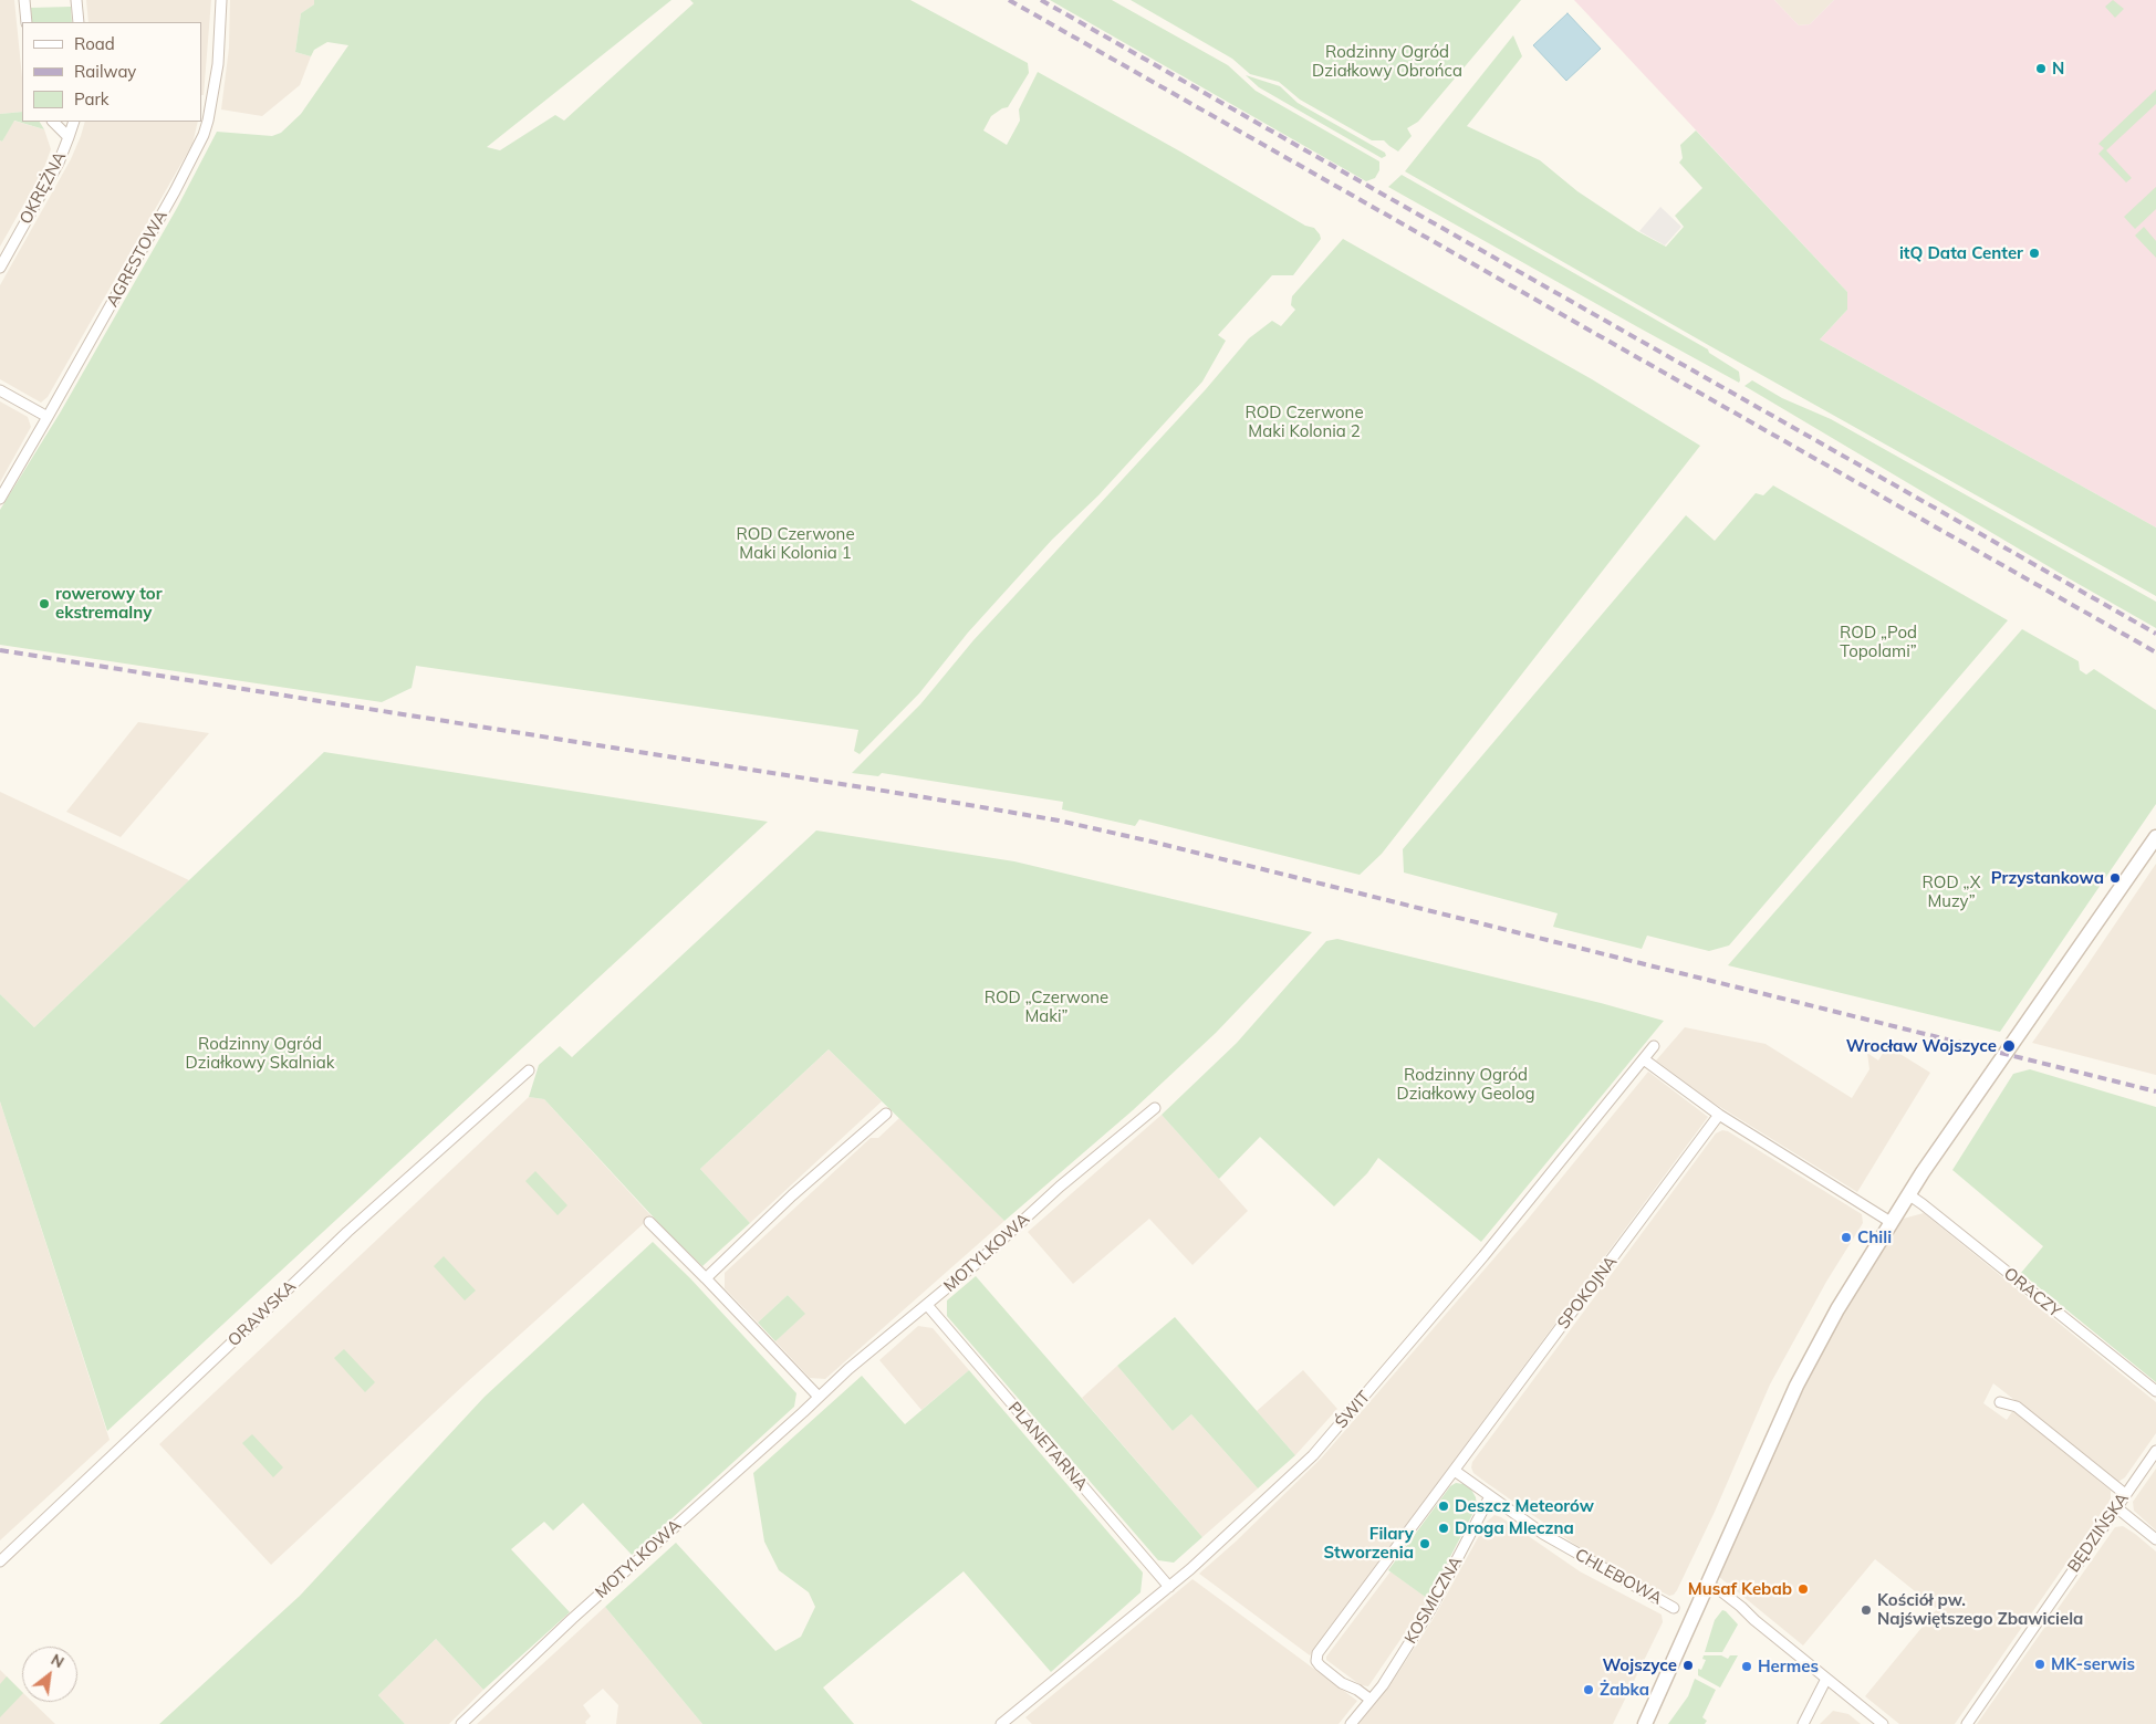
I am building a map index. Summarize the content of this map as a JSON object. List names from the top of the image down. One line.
{"streets":{"street":["OKRĘŻNA","AGRESTOWA","MOTYLKOWA","SPOKOJNA","ORACZY","ORAWSKA","ŚWIT","PLANETARNA","BĘDZIŃSKA","CHLEBOWA","KOSMICZNA"]},"crossings":[["MOTYLKOWA","PLANETARNA"],["SPOKOJNA","CHLEBOWA"],["ŚWIT","PLANETARNA"],["CHLEBOWA","KOSMICZNA"]],"parks":["Rodzinny Ogród Działkowy Obrońca","ROD Czerwone Maki Kolonia 2","ROD Czerwone Maki Kolonia 1","ROD „Pod Topolami”","ROD „X Muzy”","ROD „Czerwone Maki”","Rodzinny Ogród Działkowy Skalniak","Rodzinny Ogród Działkowy Geolog"],"places":["N","itQ Data Center","rowerowy tor ekstremalny","Przystankowa","Wrocław Wojszyce","Chili","Deszcz Meteorów","Droga Mleczna","Filary Stworzenia","Musaf Kebab","Kościół pw. Najświętszego Zbawiciela","MK-serwis","Wojszyce","Hermes","Żabka"],"legend":["Road","Railway","Park"],"north":"top right"}
